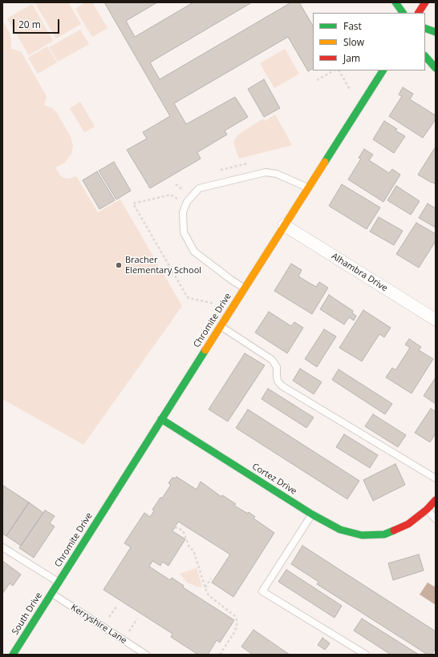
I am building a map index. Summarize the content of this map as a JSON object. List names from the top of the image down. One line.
{"streets":{"street":["Alhambra Drive","Chromite Drive","Cortez Drive","South Drive"],"lane":["Kerryshire Lane"]},"crossings":[["Alhambra Drive","Chromite Drive"],["Chromite Drive","Cortez Drive"],["Chromite Drive","South Drive"],["South Drive","Kerryshire Lane"]],"places":["Bracher Elementary School"],"legend":["Fast","Slow","Jam"],"scale_bar":"20 m"}
